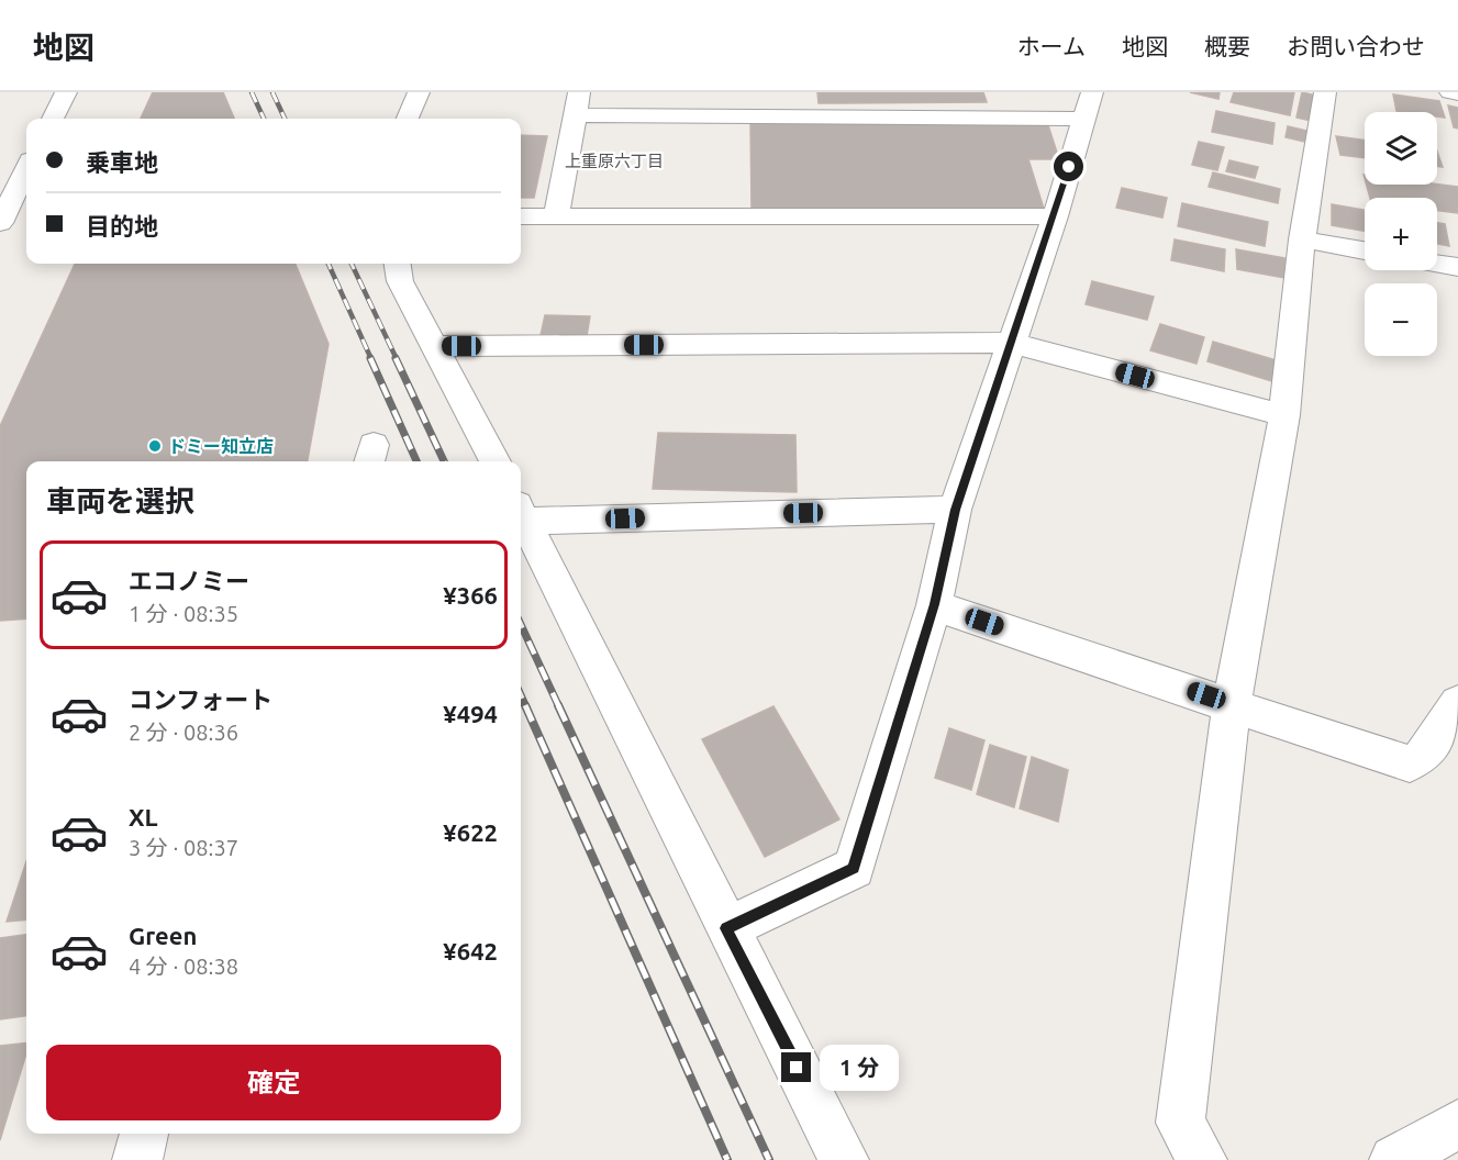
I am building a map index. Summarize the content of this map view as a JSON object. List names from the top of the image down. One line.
{"districts":["上重原六丁目"],"places":["ドミー知立店"],"page":{"header":"地図","nav":["ホーム","地図","概要","お問い合わせ"],"map_buttons":["+","−"],"banner":["乗車地","目的地"],"heading":"車両を選択","list":[{"name":"エコノミー","note":"1 分 · 08:35","value":"¥366"},{"name":"コンフォート","note":"2 分 · 08:36","value":"¥494"},{"name":"XL","note":"3 分 · 08:37","value":"¥622"},{"name":"Green","note":"4 分 · 08:38","value":"¥642"}],"buttons":"確定","bubble":"1 分"}}
